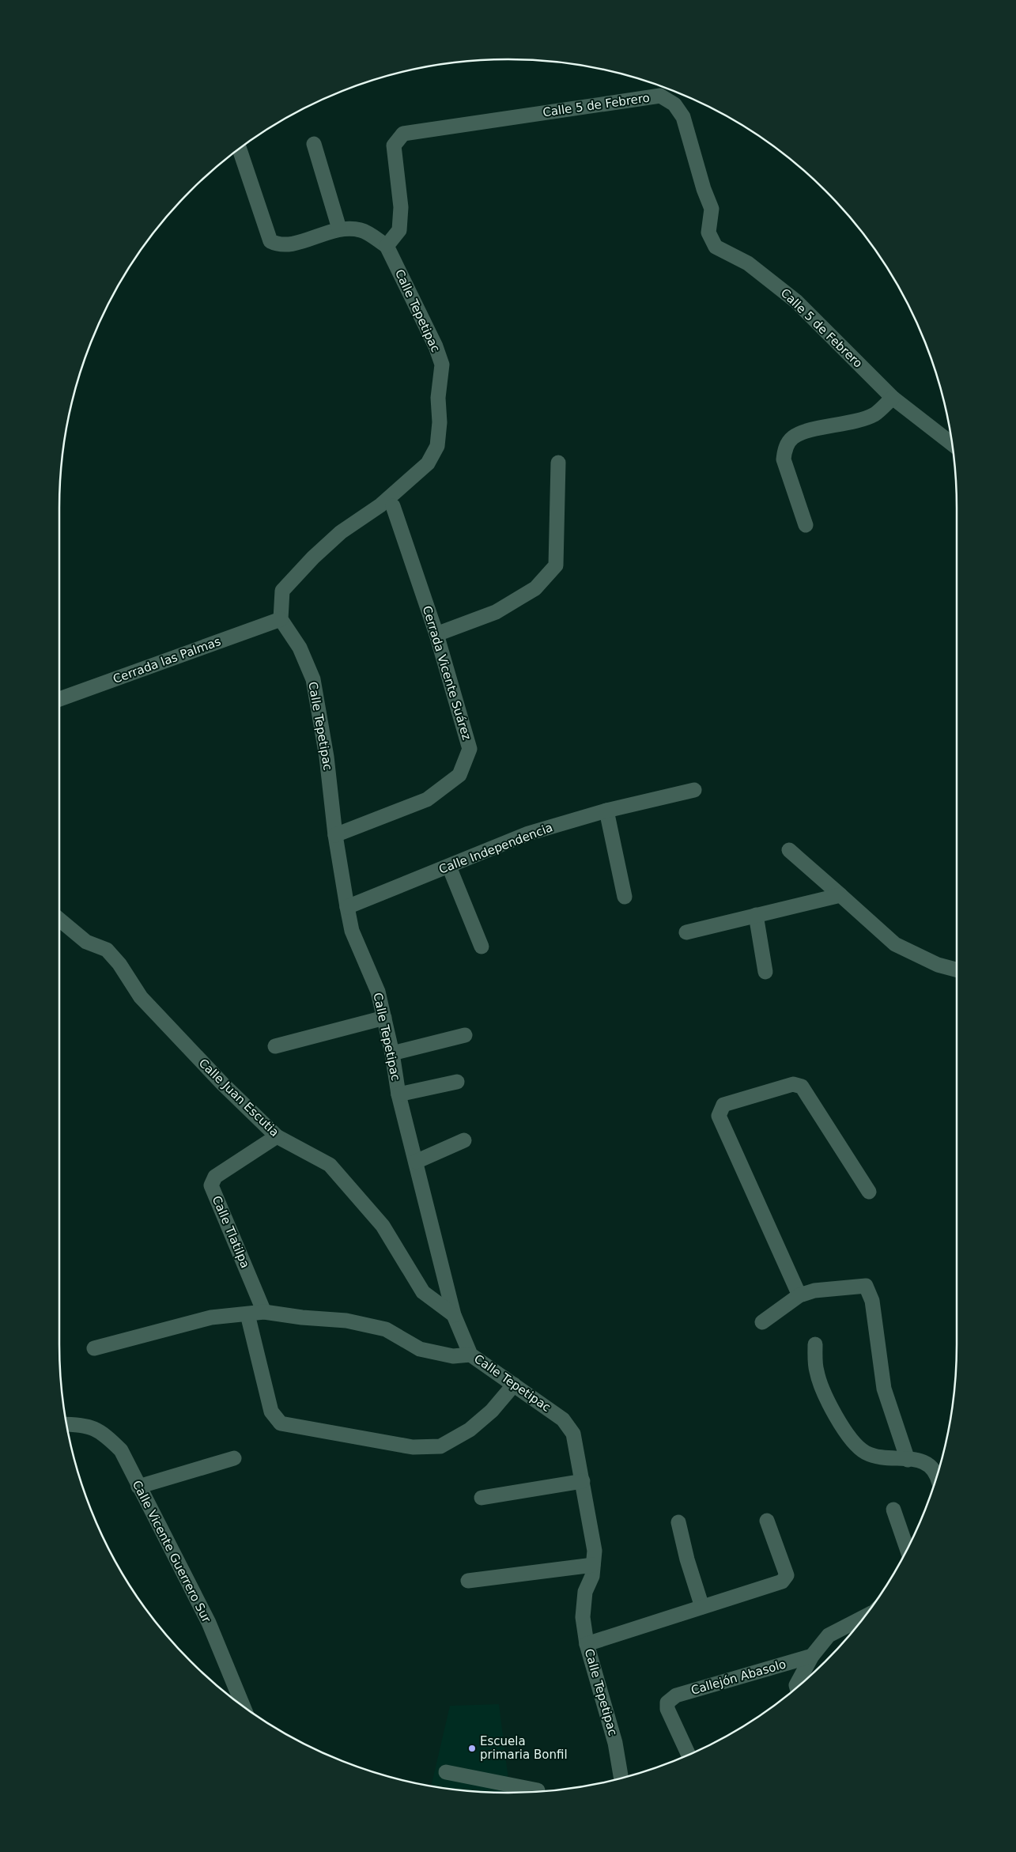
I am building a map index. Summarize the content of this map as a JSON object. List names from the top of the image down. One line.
{"streets":{"street":["Calle 5 de Febrero","Calle Tepetipac","Cerrada las Palmas","Cerrada Vicente Suárez","Calle Independencia","Calle Juan Escutia","Calle Tlatilpa","Calle Vicente Guerrero Sur","Callejón Abasolo"]},"crossings":[["Calle 5 de Febrero","Calle Tepetipac"],["Calle Tepetipac","Cerrada las Palmas"],["Calle Tepetipac","Cerrada Vicente Suárez"],["Calle Tepetipac","Calle Independencia"],["Calle Tepetipac","Calle Juan Escutia"],["Calle Juan Escutia","Calle Tlatilpa"]],"places":["Escuela primaria Bonfil"]}
